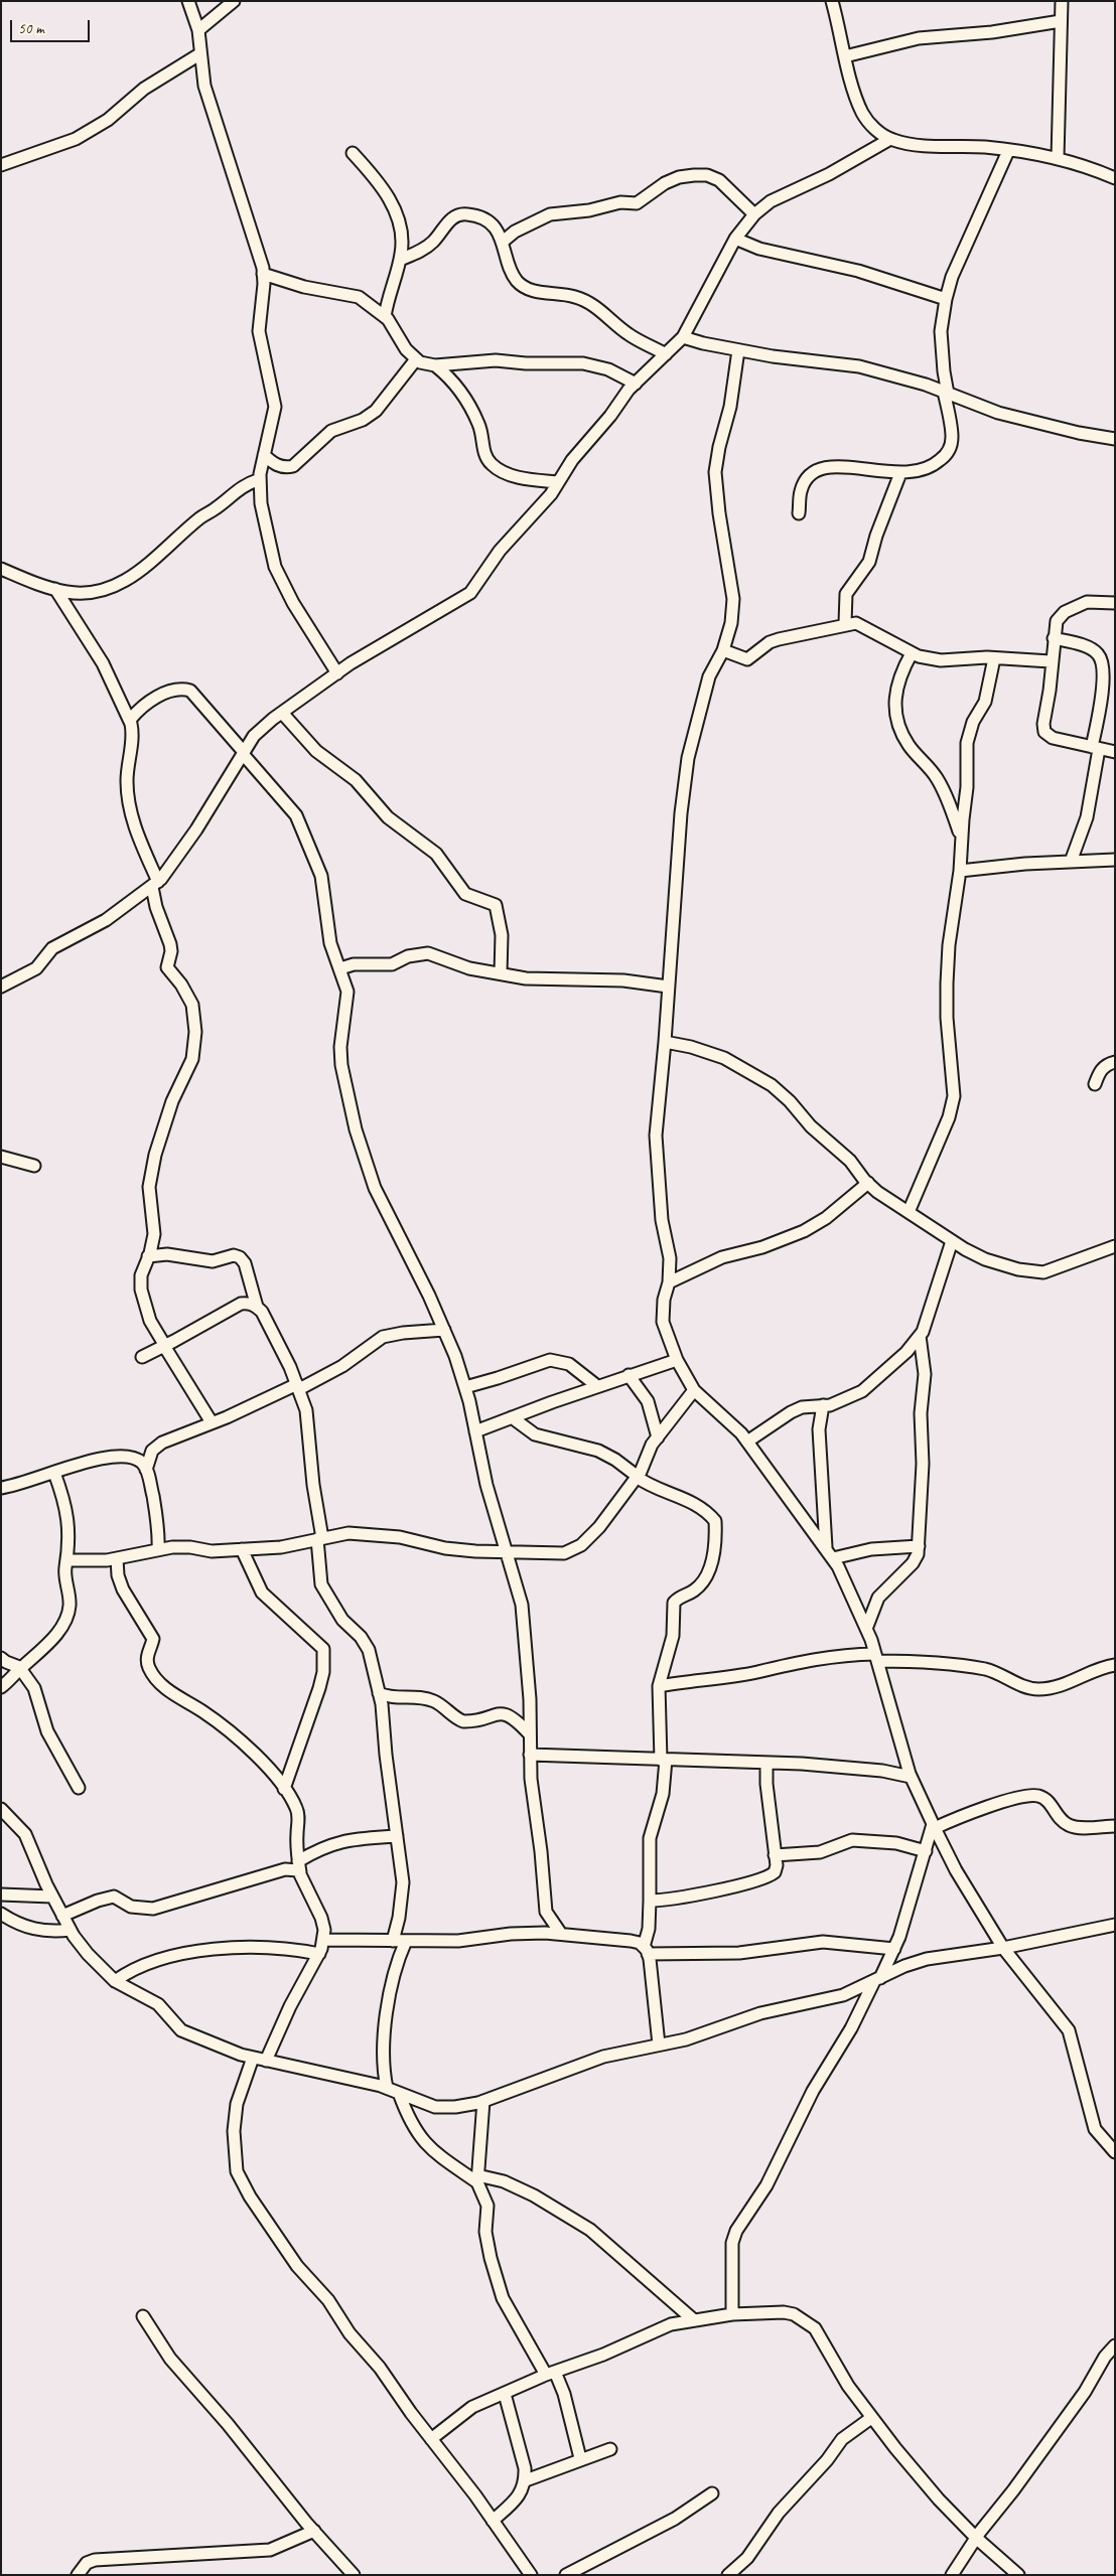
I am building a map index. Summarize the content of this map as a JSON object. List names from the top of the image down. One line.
{"scale_bar":"50 m"}
